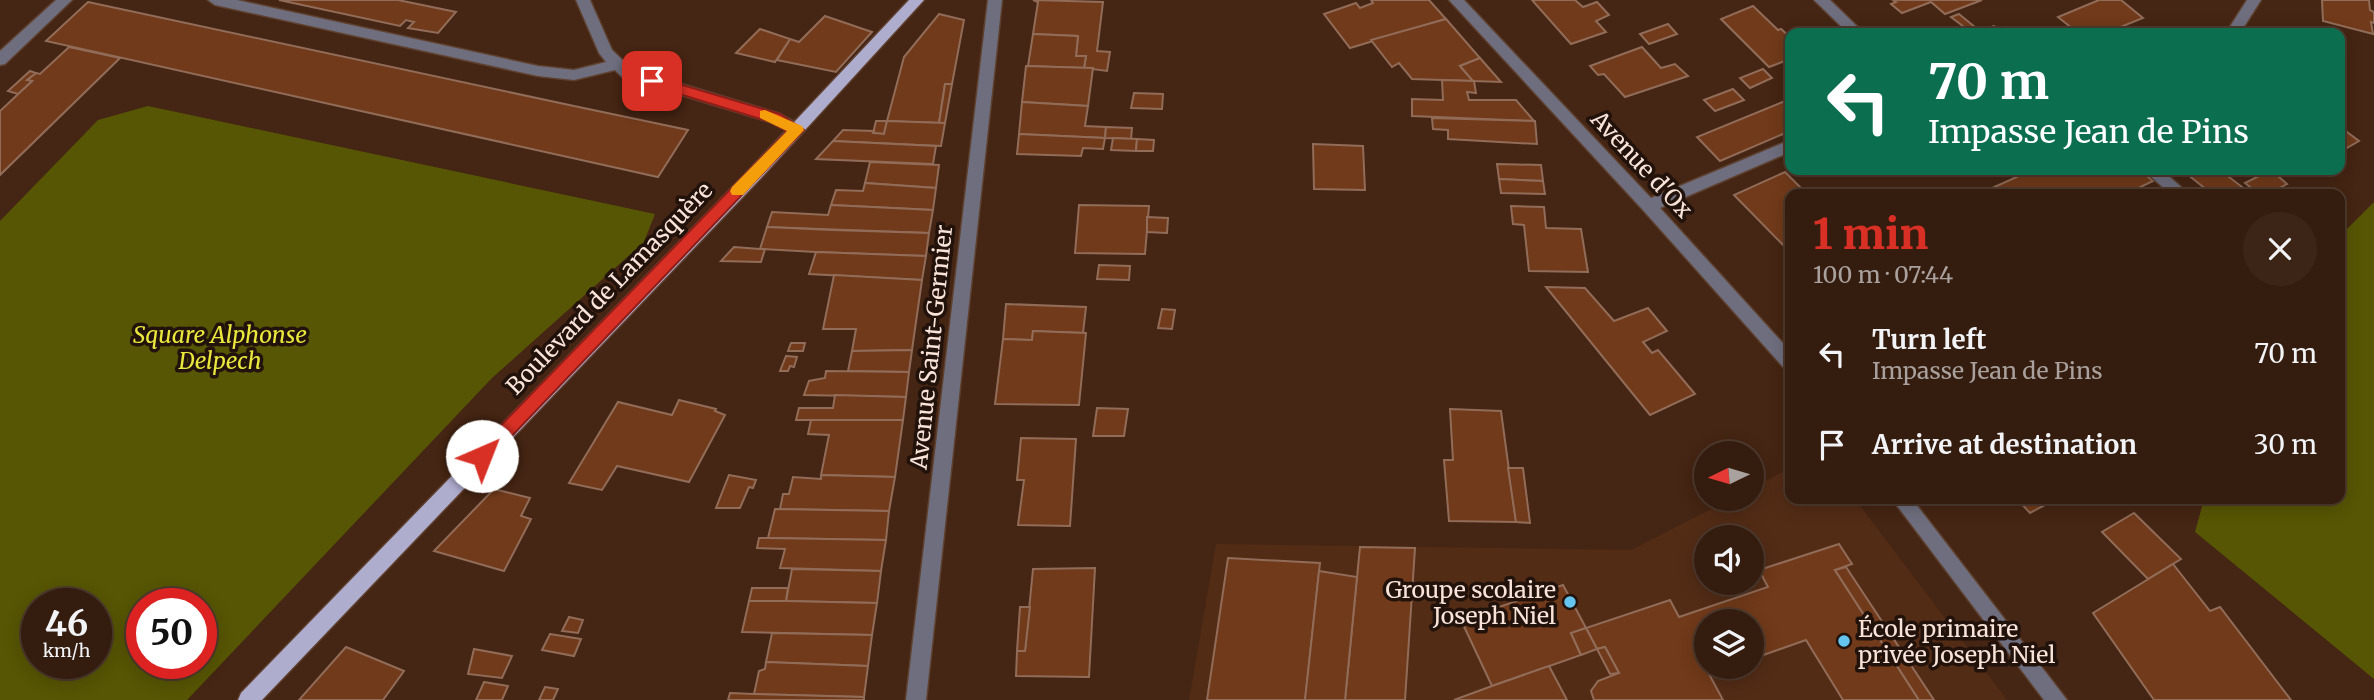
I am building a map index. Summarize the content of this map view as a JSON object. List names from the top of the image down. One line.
{"streets":{"main road":["Boulevard de Lamasquère"],"street":["Avenue d'Ox","Avenue Saint-Germier"]},"parks":["Square Alphonse Delpech"],"places":["Groupe scolaire Joseph Niel","École primaire privée Joseph Niel"],"north":"left","page":{"turn":["70 m","Impasse Jean de Pins"],"heading":["1 min","100 m · 07:44"],"list":[{"name":"Turn left","note":"Impasse Jean de Pins","value":"70 m"},{"name":"Arrive at destination","value":"30 m"}],"speed":"46 km/h","limit":"50"}}
